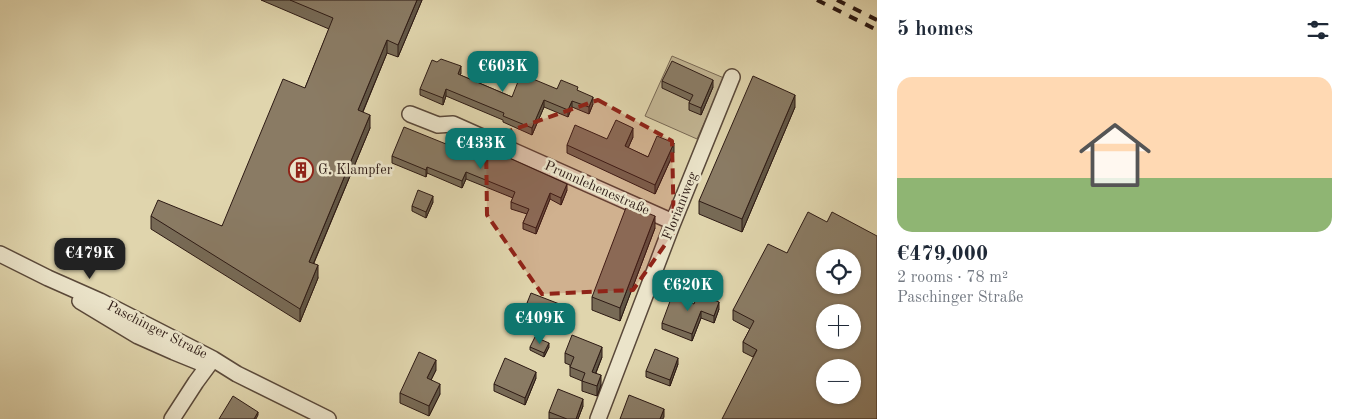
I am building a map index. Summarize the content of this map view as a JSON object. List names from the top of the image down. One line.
{"streets":{"street":["Prunnlehenestraße","Florianiweg","Paschinger Straße"]},"crossings":[["Prunnlehenestraße","Florianiweg"]],"places":{"building":["G. Klampfer"]},"page":{"heading":"5 homes","price":["€603K","€433K","€479K","€620K","€409K"],"list":[{"name":"€479,000","note":"2 rooms · 78 m² · Paschinger Straße"}],"map_buttons":["+","−"]}}
